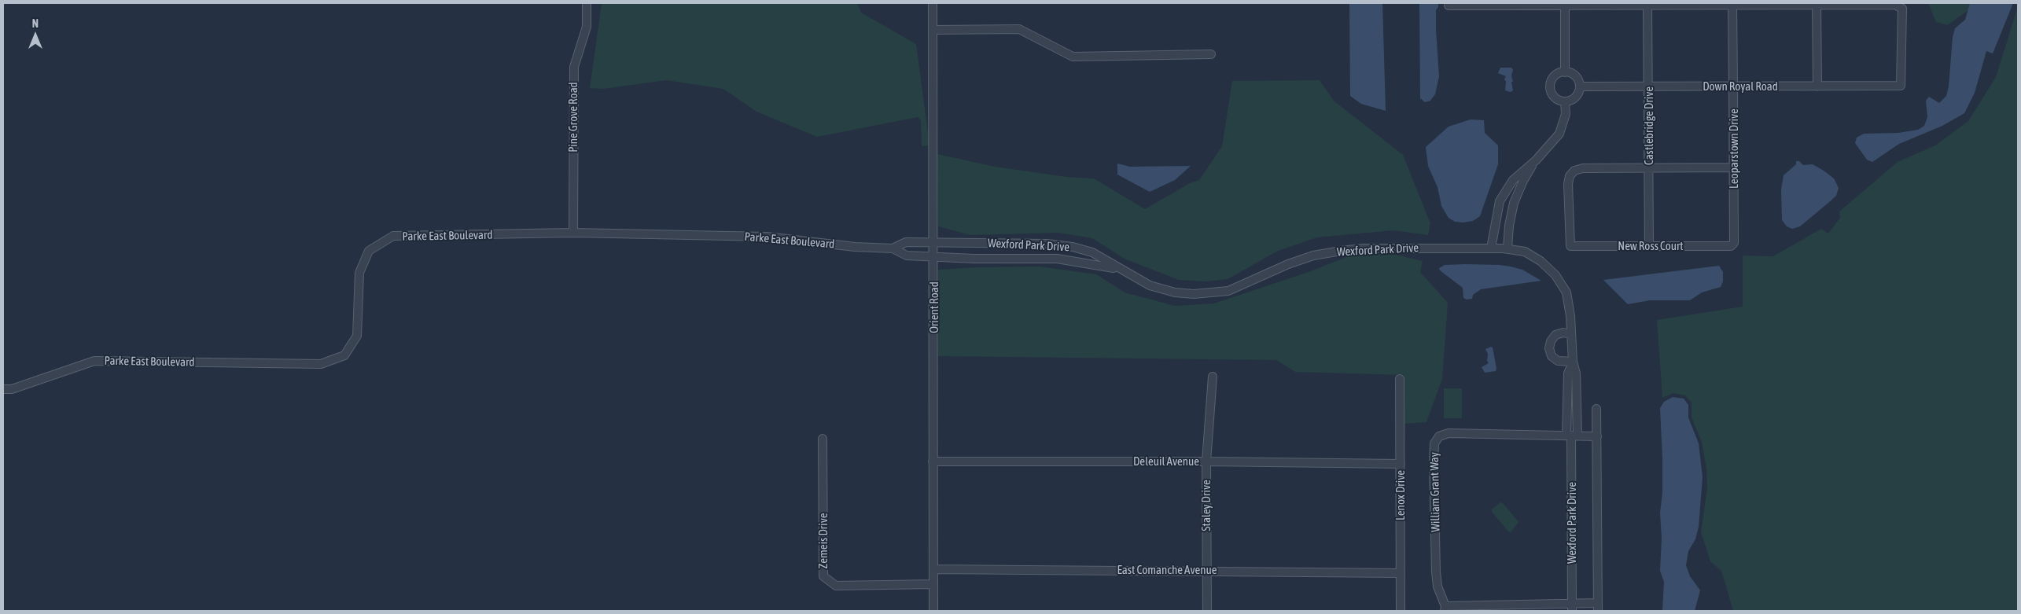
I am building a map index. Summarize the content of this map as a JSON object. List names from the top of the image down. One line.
{"streets":{"street":["Down Royal Road","Pine Grove Road","Castlebridge Drive","Leoparstown Drive","Parke East Boulevard","Wexford Park Drive","New Ross Court","Orient Road","Deleuil Avenue","William Grant Way","Lenox Drive","Staley Drive","Zemeis Drive","East Comanche Avenue"]},"crossings":[["Down Royal Road","Castlebridge Drive"],["Down Royal Road","Leoparstown Drive"],["Pine Grove Road","Parke East Boulevard"],["Castlebridge Drive","New Ross Court"],["Leoparstown Drive","New Ross Court"],["Parke East Boulevard","Wexford Park Drive"],["Parke East Boulevard","Orient Road"],["Wexford Park Drive","Orient Road"],["Wexford Park Drive","William Grant Way"],["Orient Road","Deleuil Avenue"],["Orient Road","Zemeis Drive"],["Orient Road","East Comanche Avenue"],["Deleuil Avenue","Lenox Drive"],["Deleuil Avenue","Staley Drive"],["Lenox Drive","East Comanche Avenue"],["Staley Drive","East Comanche Avenue"]],"north":"top"}
